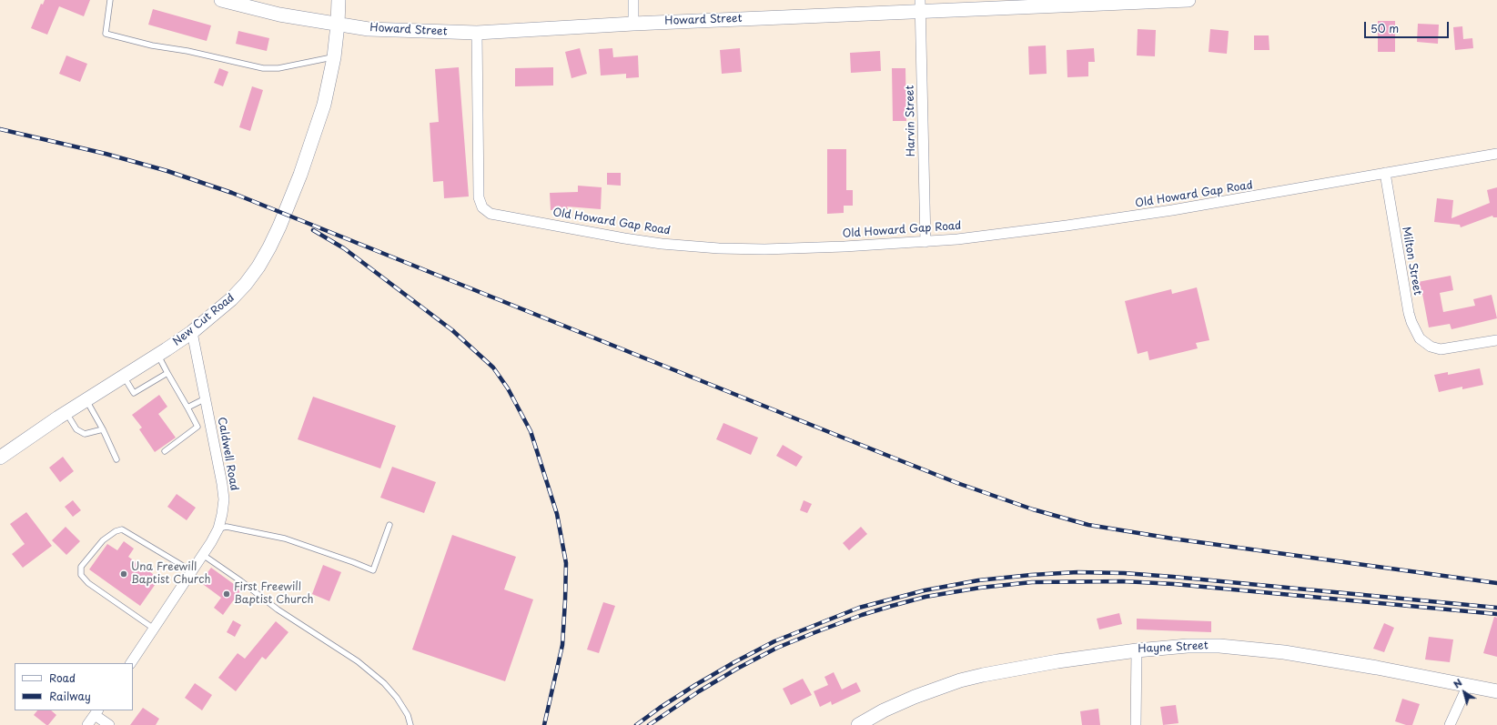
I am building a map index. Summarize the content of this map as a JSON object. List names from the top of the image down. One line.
{"streets":{"street":["Howard Street","Harvin Street","Old Howard Gap Road","Milton Street","New Cut Road","Caldwell Road","Hayne Street"]},"crossings":[["Howard Street","Harvin Street"],["Howard Street","Old Howard Gap Road"],["Howard Street","New Cut Road"],["Harvin Street","Old Howard Gap Road"],["Old Howard Gap Road","Milton Street"],["New Cut Road","Caldwell Road"]],"places":["Una Freewill Baptist Church","First Freewill Baptist Church"],"legend":["Road","Railway"],"scale_bar":"50 m","north":"top left"}
